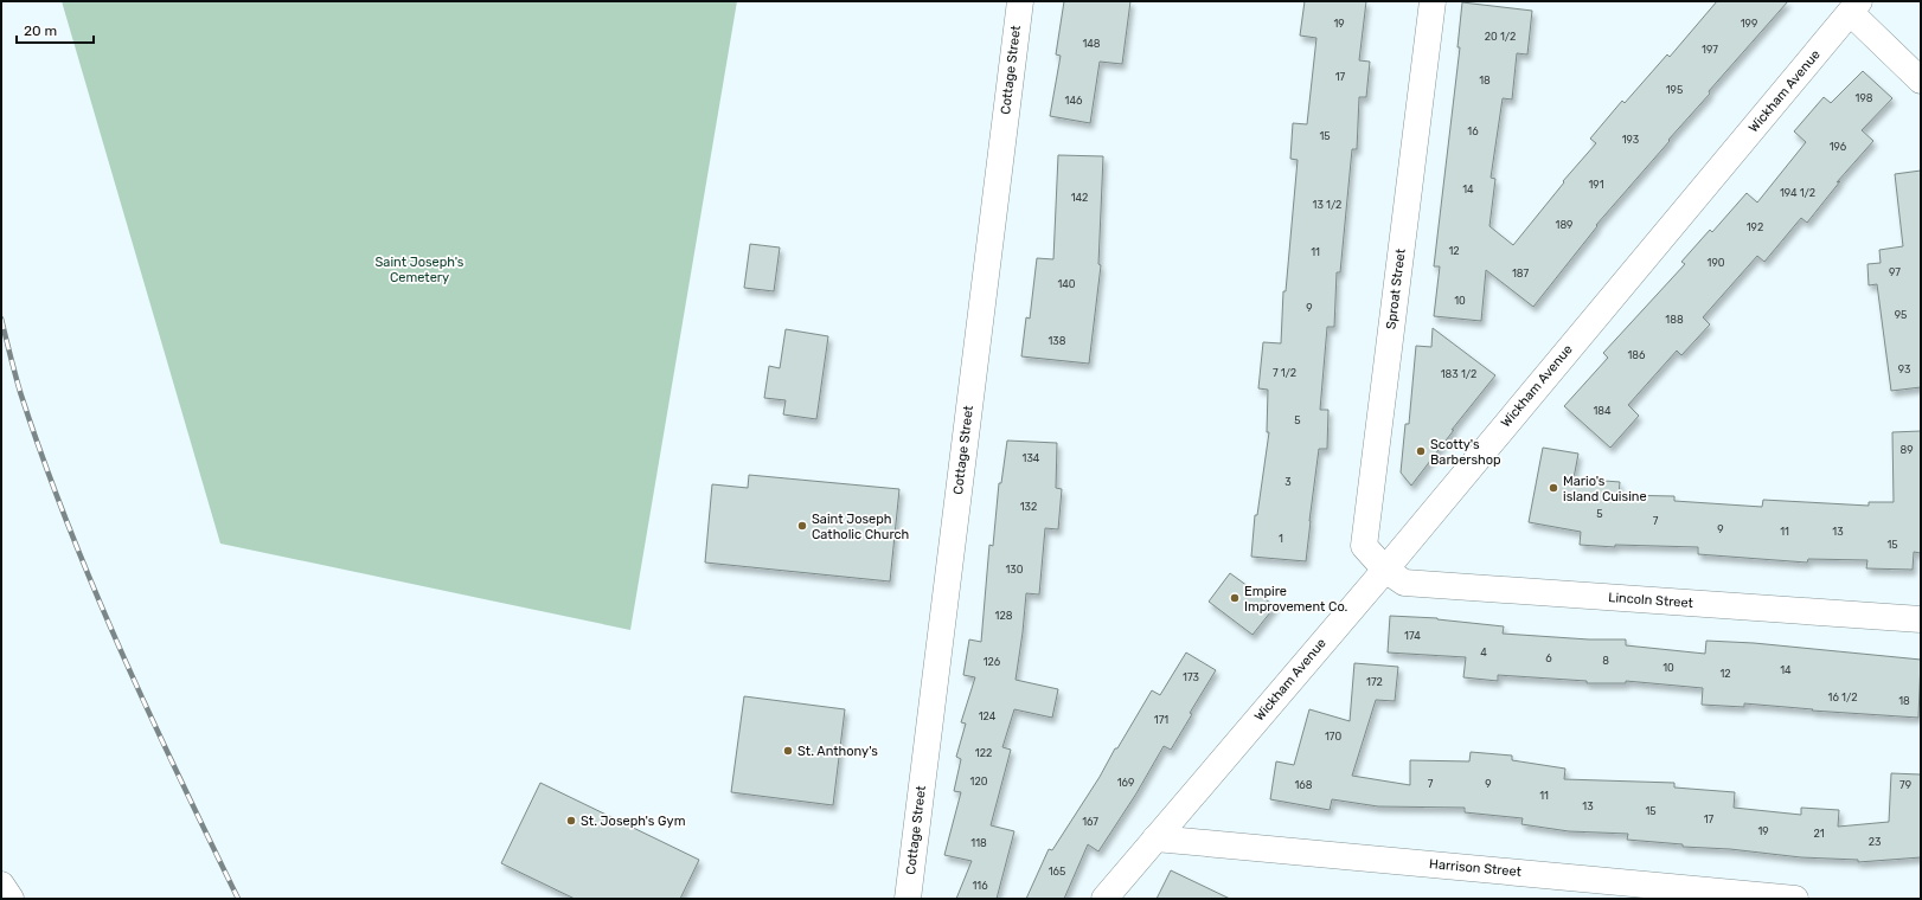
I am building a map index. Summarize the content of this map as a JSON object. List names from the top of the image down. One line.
{"streets":{"street":["Cottage Street","Wickham Avenue","Sproat Street","Lincoln Street","Harrison Street"]},"crossings":[["Wickham Avenue","Sproat Street"],["Wickham Avenue","Lincoln Street"],["Wickham Avenue","Harrison Street"],["Sproat Street","Lincoln Street"]],"parks":["Saint Joseph's Cemetery"],"places":["Scotty's Barbershop","Mario's island Cuisine","Saint Joseph Catholic Church","Empire Improvement Co.","St. Anthony's","St. Joseph's Gym"],"house_numbers":["19","199","20 1/2","148","197","17","18","195","198","146","16","15","193","196","191","14","194 1/2","142","13 1/2","189","192","12","11","190","97","187","140","10","9","95","188","138","186","93","7 1/2","183 1/2","184","5","89","134","3","132","5","7","9","11","13","1","15","130","128","174","4","6","8","126","10","14","12","173","172","16 1/2","18","124","171","170","122","120","169","7","9","168","79","11","13","15","17","167","19","21","23","118","165","116"],"scale_bar":"20 m"}
